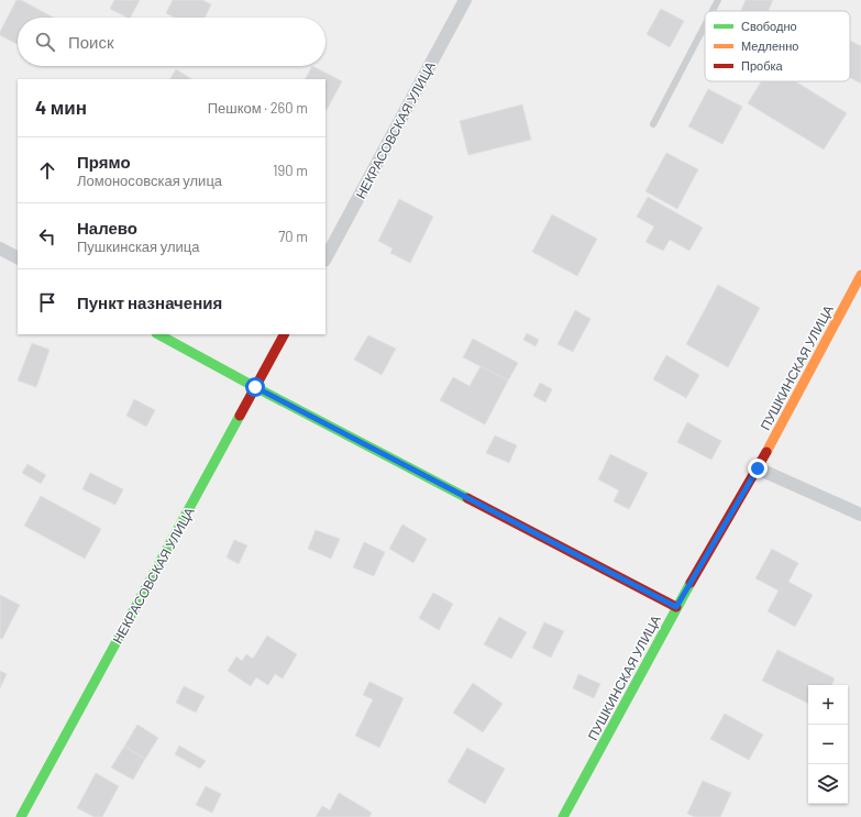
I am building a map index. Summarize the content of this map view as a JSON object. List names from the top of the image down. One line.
{"streets":{"street":["НЕКРАСОВСКАЯ УЛИЦА","ПУШКИНСКАЯ УЛИЦА"]},"legend":["Свободно","Медленно","Пробка"],"page":{"search":"Поиск","heading":["4 мин","Пешком · 260 m"],"list":[["Прямо","Ломоносовская улица","190 m"],["Налево","Пушкинская улица","70 m"],"Пункт назначения"],"map_buttons":["+","−"]}}
